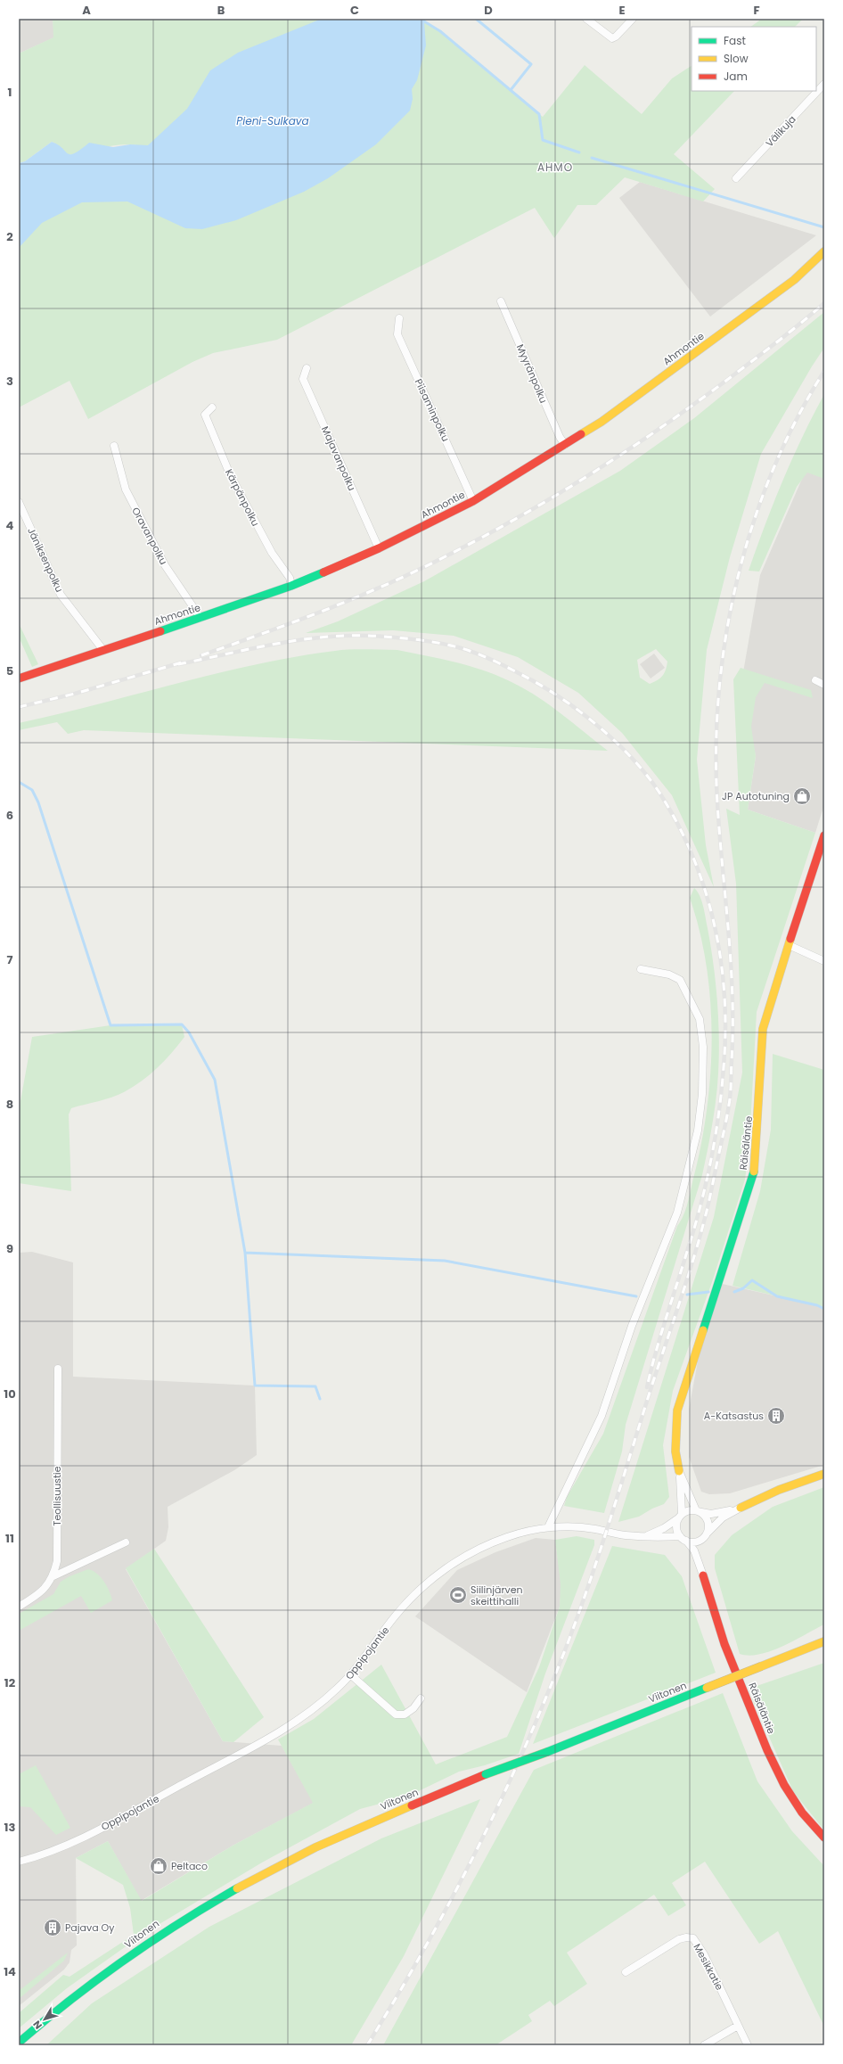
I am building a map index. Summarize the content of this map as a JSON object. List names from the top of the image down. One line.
{"streets":{"main road":["Ahmontie","Räisäläntie","Viitonen"],"street":["Välikuja","Myyränpolku","Piisaminpolku","Majavanpolku","Kärpänpolku","Oravanpolku","Jäniksenpolku","Teollisuustie","Oppipojantie","Mesikkatie"]},"crossings":[["Ahmontie","Myyränpolku"],["Ahmontie","Piisaminpolku"],["Ahmontie","Majavanpolku"],["Ahmontie","Kärpänpolku"],["Ahmontie","Oravanpolku"],["Ahmontie","Jäniksenpolku"]],"districts":["AHMO"],"water":["Pieni-Sulkava"],"places":{"shop":["JP Autotuning","Peltaco"],"building":["A-Katsastus","Pajava Oy"],"sports":["Siilinjärven skeittihalli"]},"legend":["Fast","Slow","Jam"],"north":"bottom left","grid":{"columns":["A","B","C","D","E","F"],"rows":["1","2","3","4","5","6","7","8","9","10","11","12","13","14"]}}
